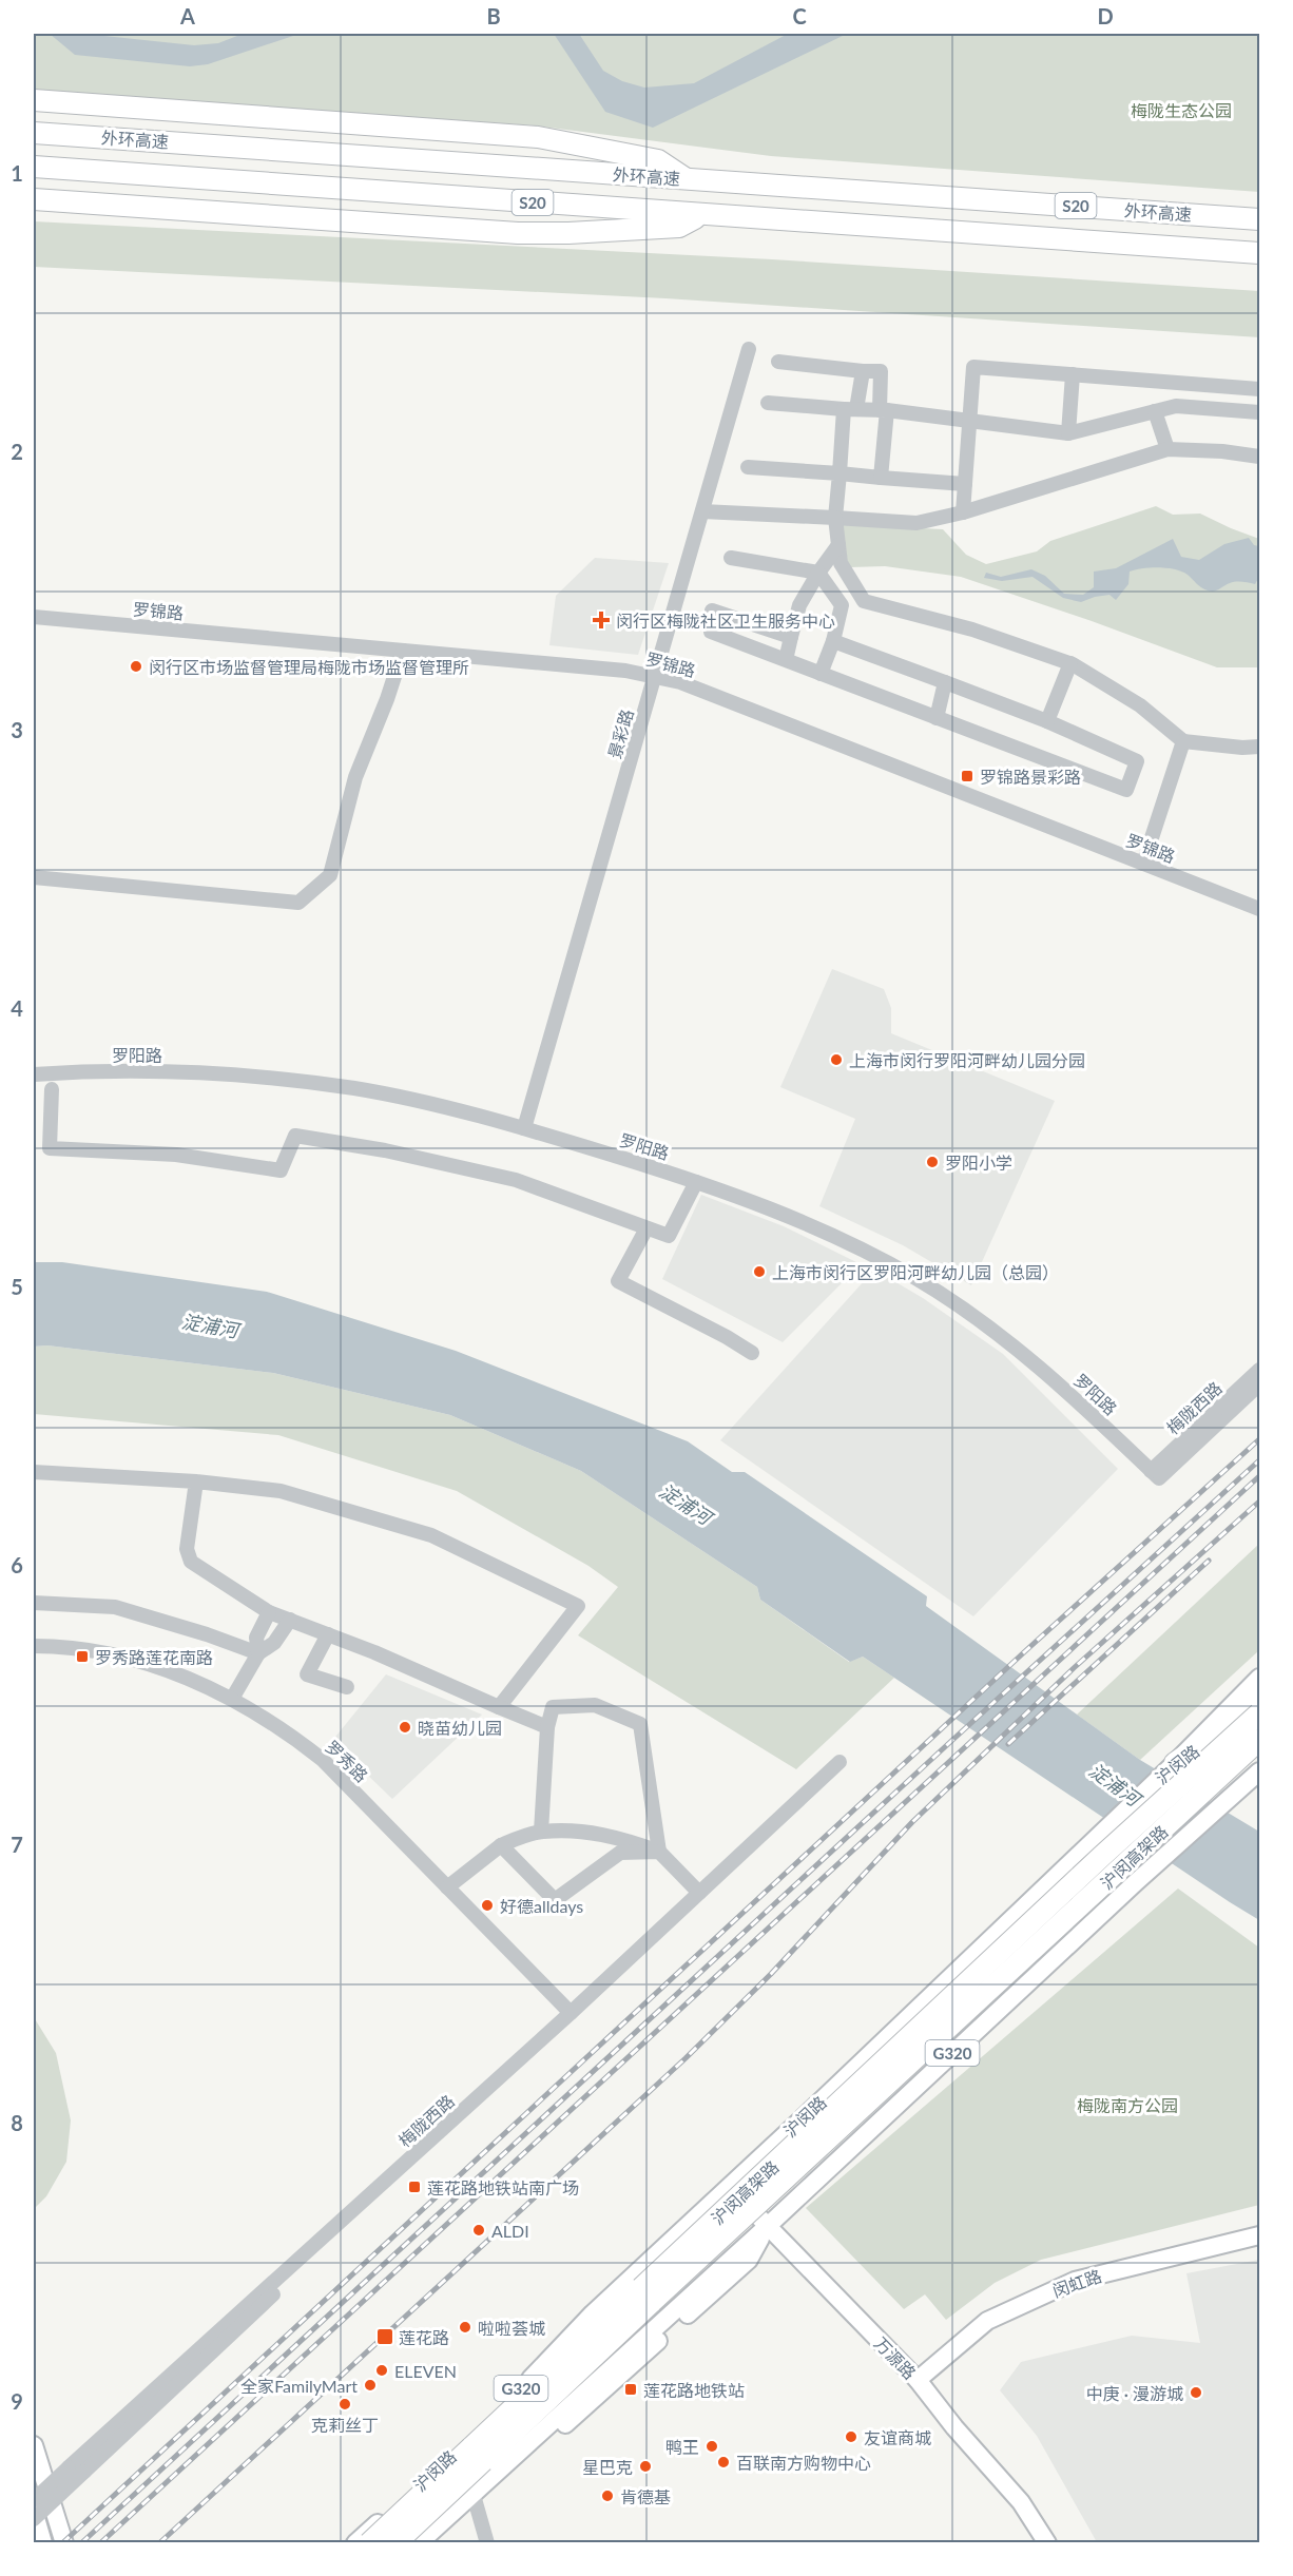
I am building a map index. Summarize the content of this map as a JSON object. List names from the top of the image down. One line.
{"streets":{"highway":["外环高速","S20","沪闵路","沪闵高架路","G320"],"main road":["闵虹路","万源路"],"street":["罗锦路","景彩路","罗阳路","梅陇西路","罗秀路"]},"crossings":[["罗锦路","景彩路"],["景彩路","罗阳路"],["罗阳路","梅陇西路"],["梅陇西路","罗秀路"],["沪闵路","万源路"],["G320","万源路"],["闵虹路","万源路"]],"water":["淀浦河"],"parks":["梅陇生态公园","梅陇南方公园"],"places":{"health":["闵行区梅陇社区卫生服务中心"],"other":["闵行区市场监督管理局梅陇市场监督管理所","上海市闵行罗阳河畔幼儿园分园","罗阳小学","上海市闵行区罗阳河畔幼儿园（总园）","晓苗幼儿园","好德alldays","ALDI","啦啦荟城","ELEVEN","全家FamilyMart","中庚 · 漫游城","克莉丝丁","友谊商城","鸭王","百联南方购物中心","星巴克","肯德基"],"transit":["罗锦路景彩路","罗秀路莲花南路","莲花路地铁站南广场","莲花路","莲花路地铁站"]},"grid":{"columns":["A","B","C","D"],"rows":["1","2","3","4","5","6","7","8","9"]}}
